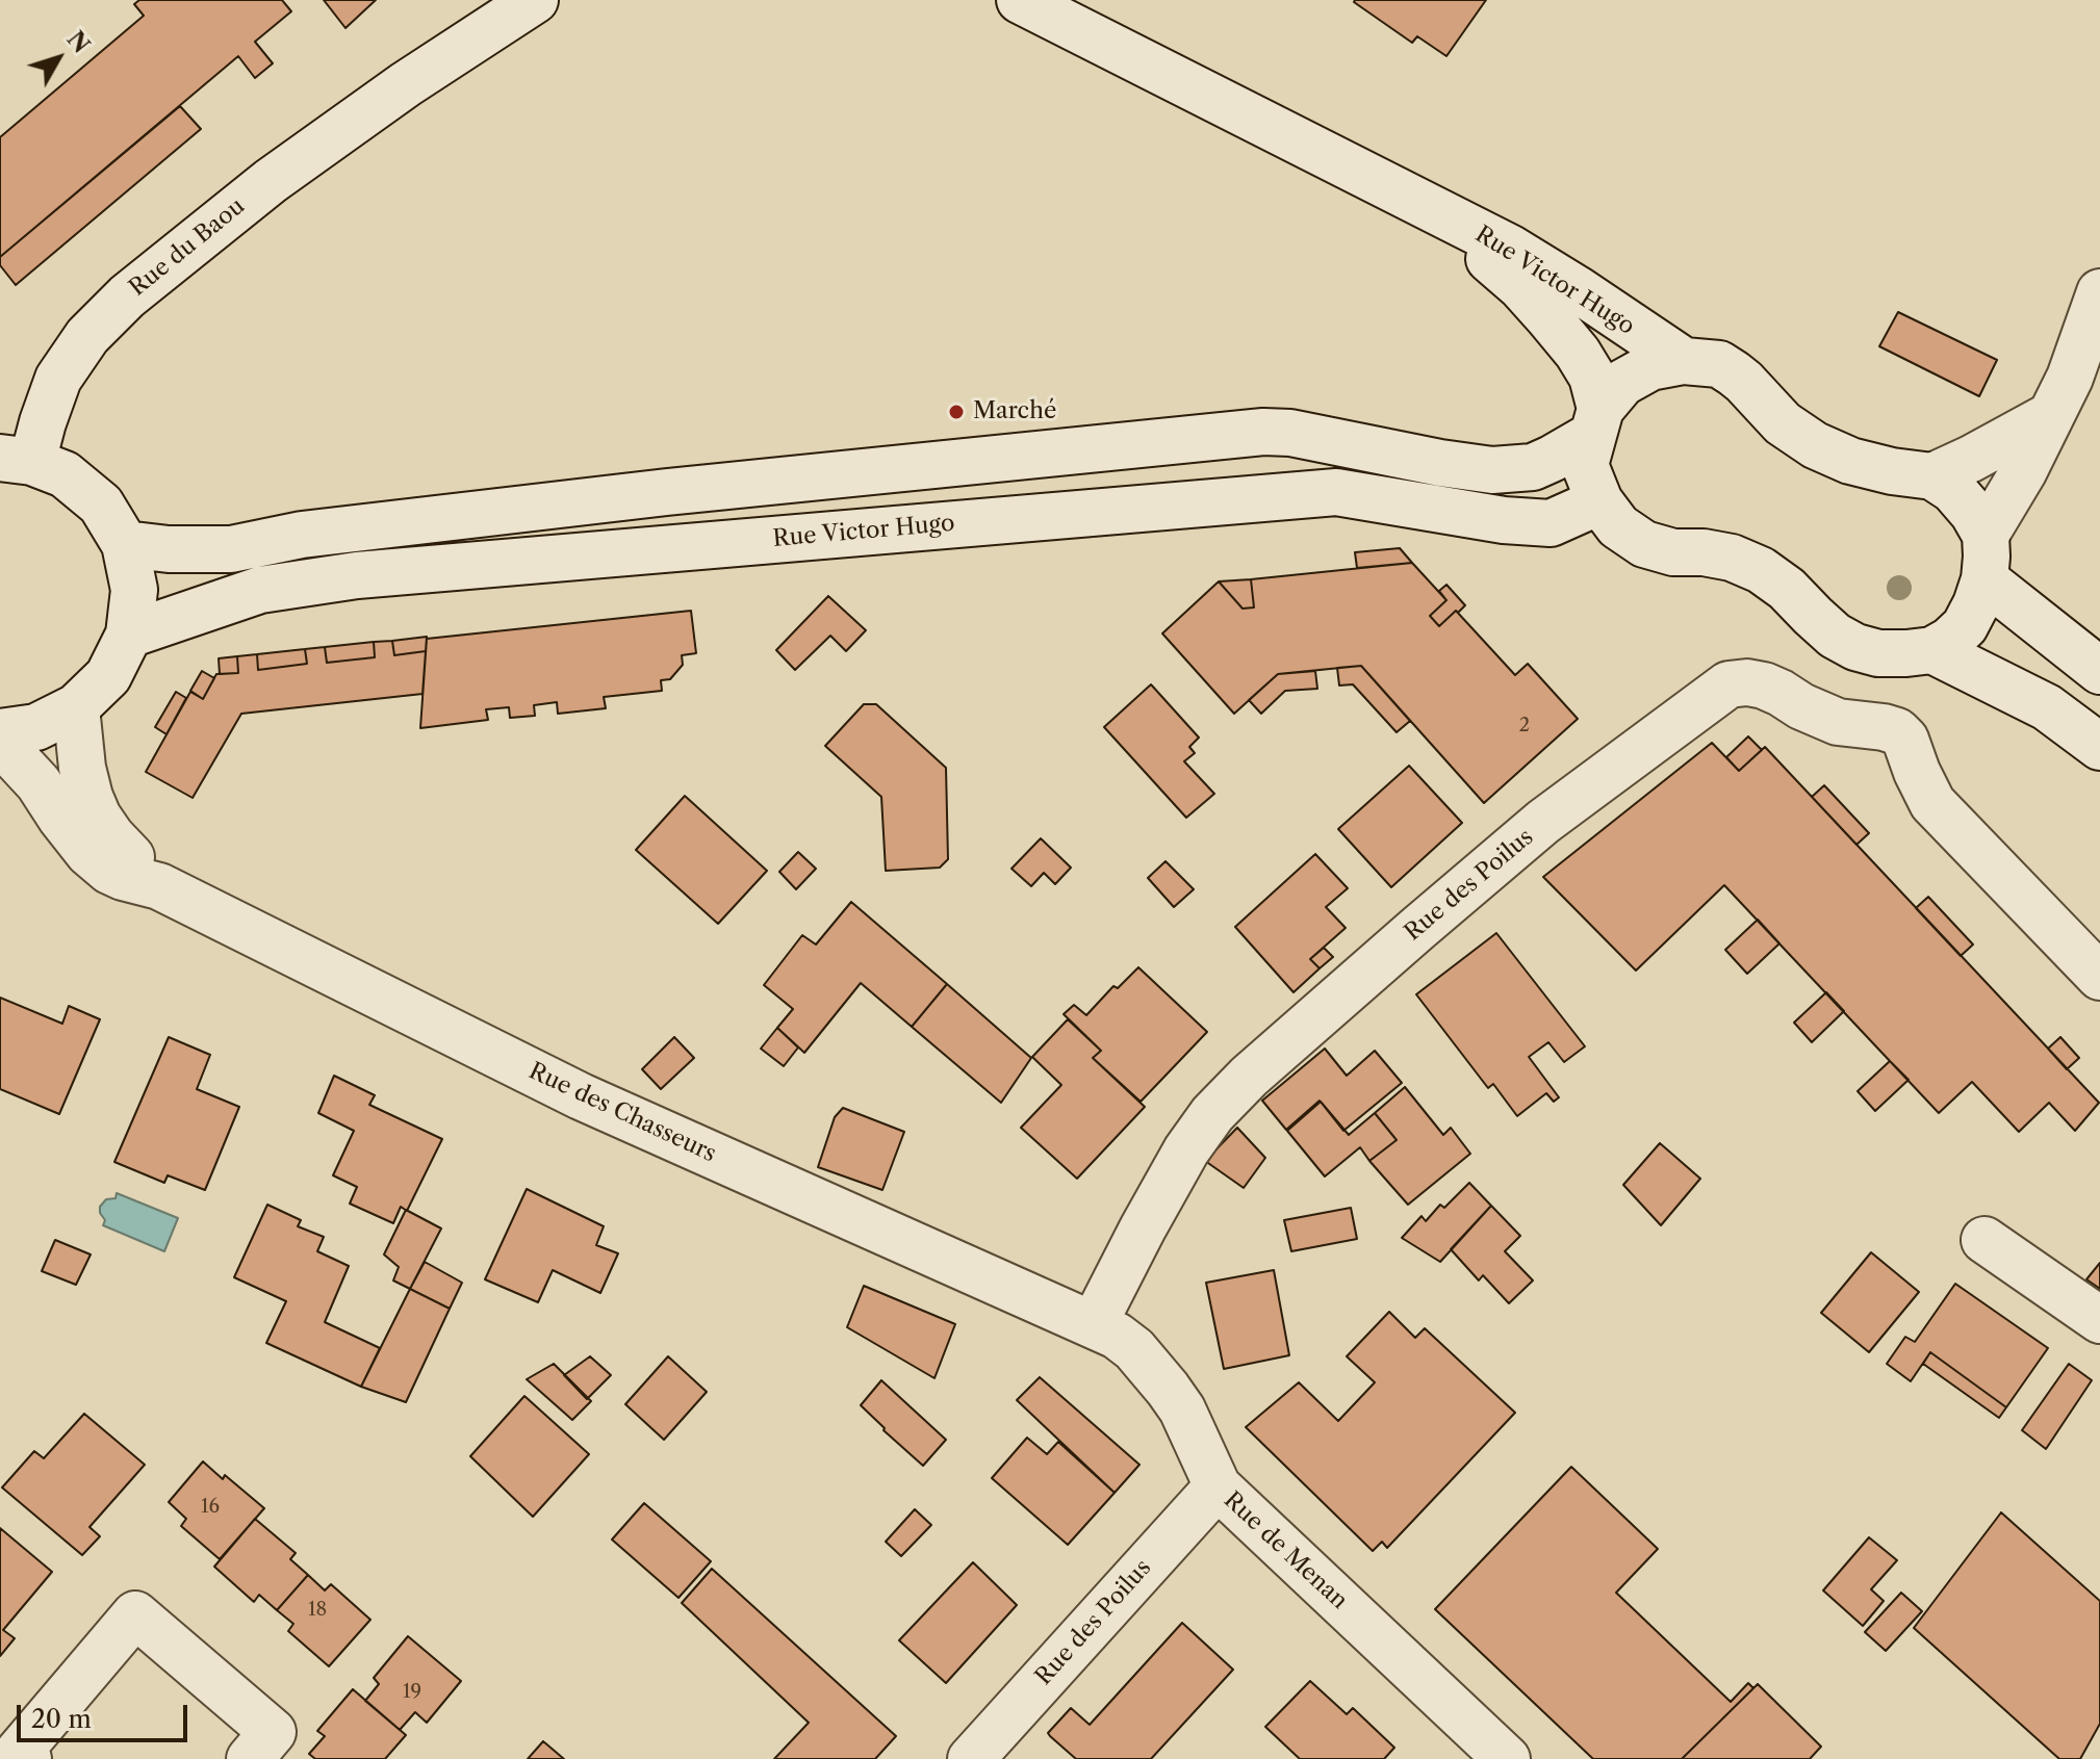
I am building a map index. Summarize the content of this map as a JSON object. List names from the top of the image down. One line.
{"streets":{"street":["Rue du Baou","Rue Victor Hugo","Rue des Poilus","Rue des Chasseurs","Rue de Menan"]},"crossings":[["Rue des Poilus","Rue des Chasseurs"],["Rue des Poilus","Rue de Menan"],["Rue des Chasseurs","Rue de Menan"]],"places":["Marché"],"house_numbers":["2","16","18","19"],"scale_bar":"20 m","north":"top right"}
